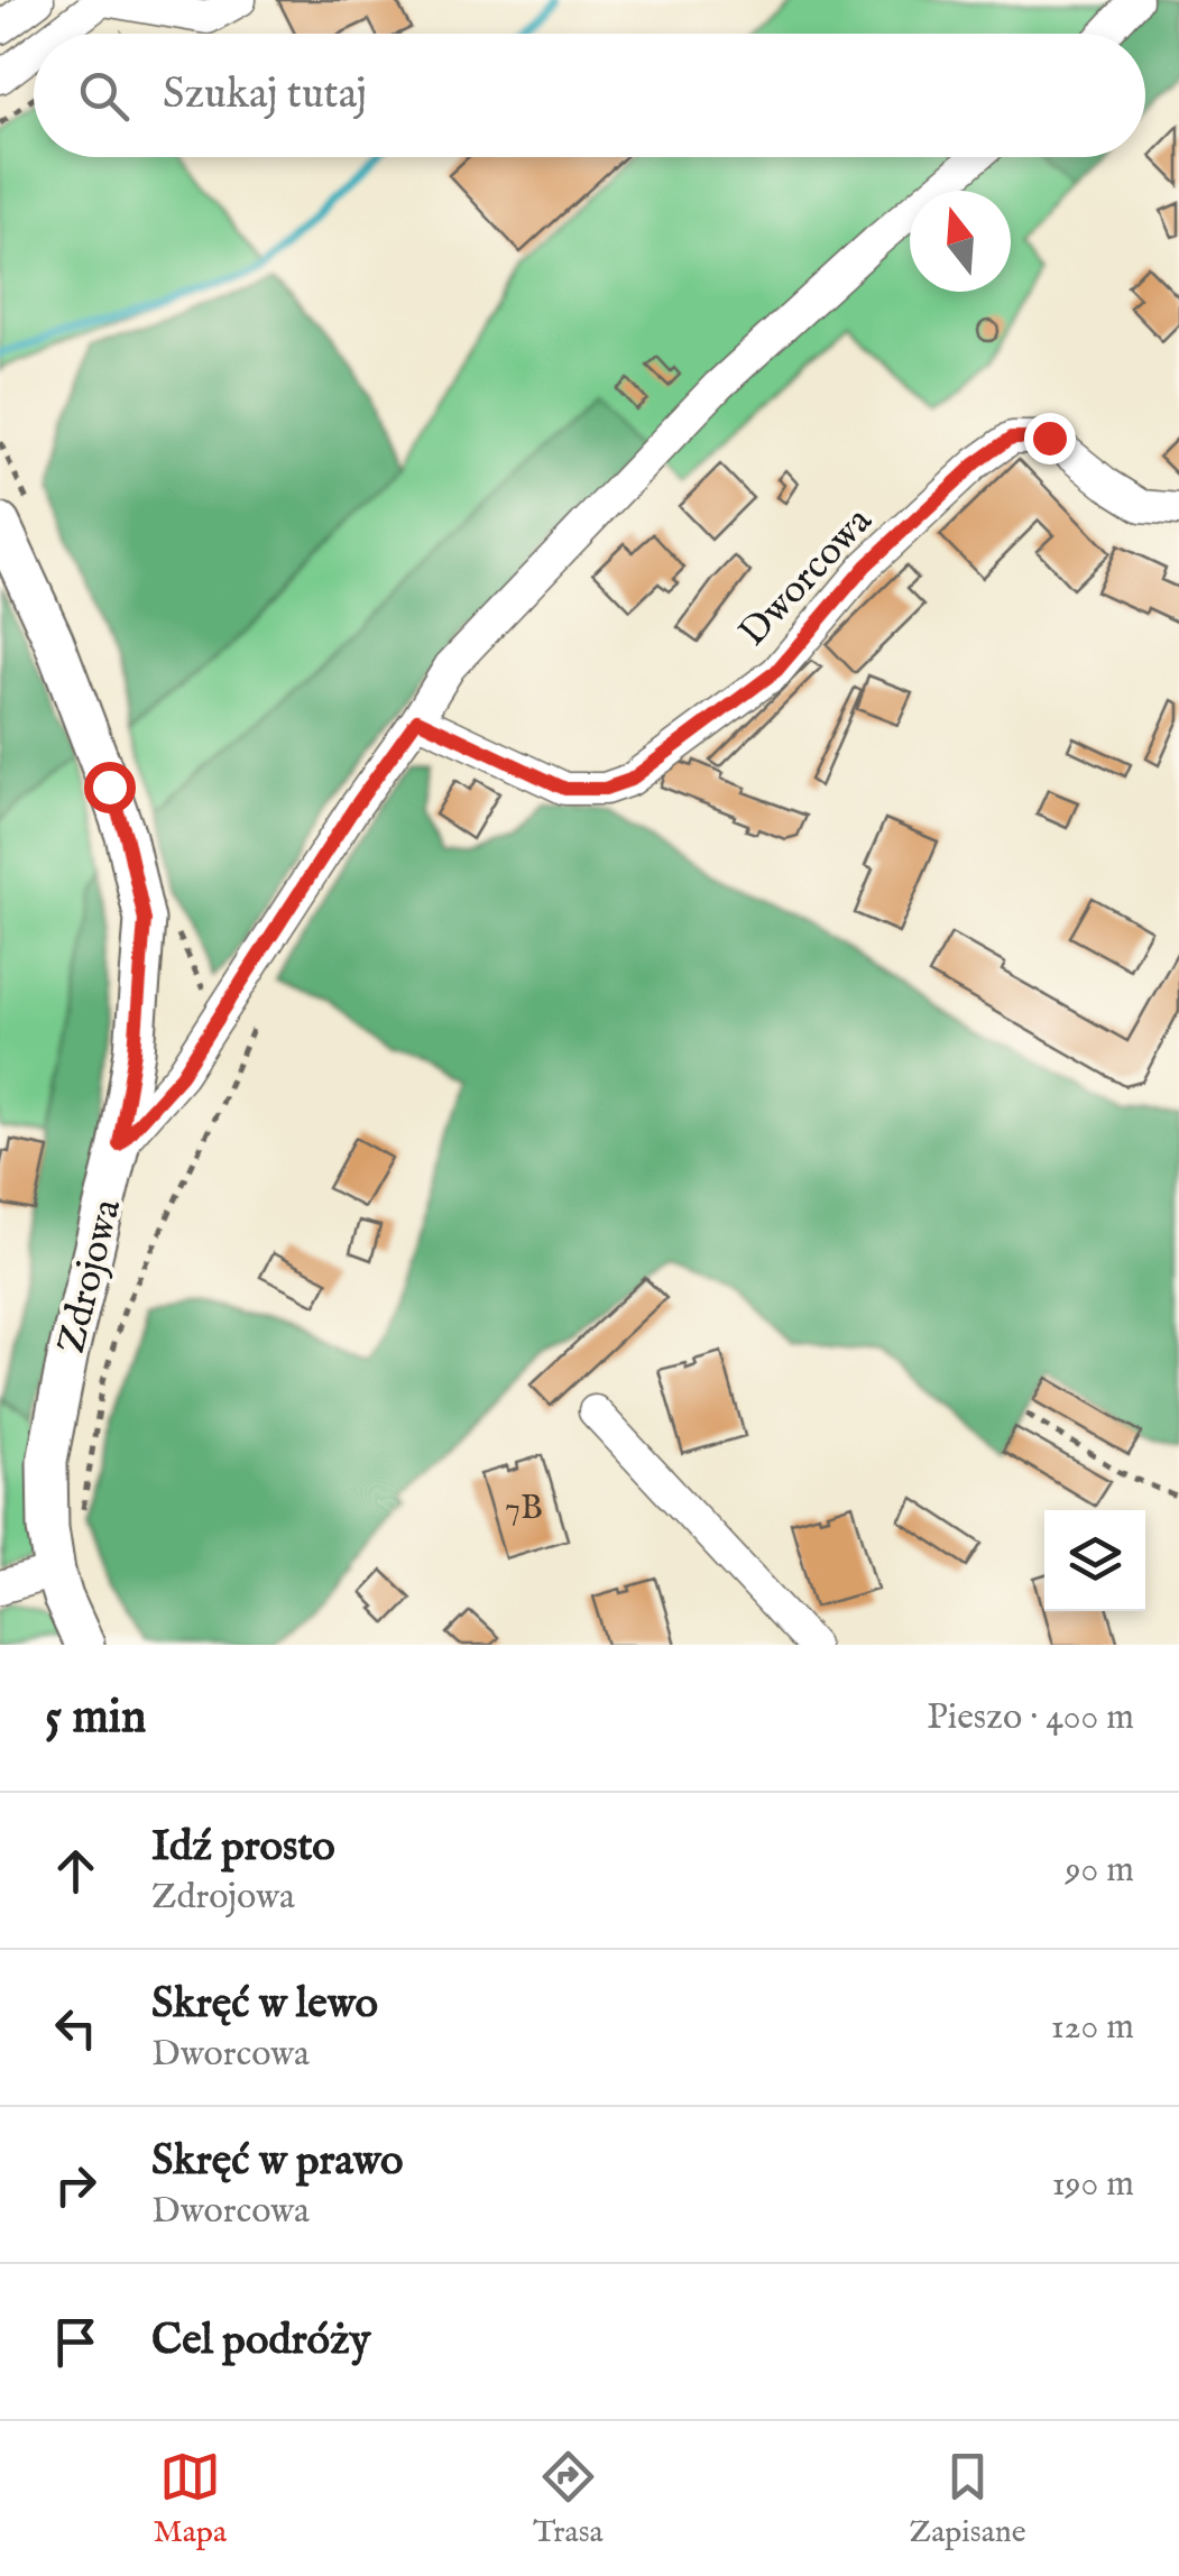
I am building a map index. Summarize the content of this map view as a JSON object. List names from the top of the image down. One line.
{"streets":{"main road":["Zdrojowa"],"street":["Dworcowa"]},"house_numbers":["7B"],"north":"top","page":{"search":"Szukaj tutaj","heading":["5 min","Pieszo · 400 m"],"list":[["Idź prosto","Zdrojowa","90 m"],["Skręć w lewo","Dworcowa","120 m"],["Skręć w prawo","Dworcowa","190 m"],"Cel podróży"],"nav":["Mapa","Trasa","Zapisane"]}}
